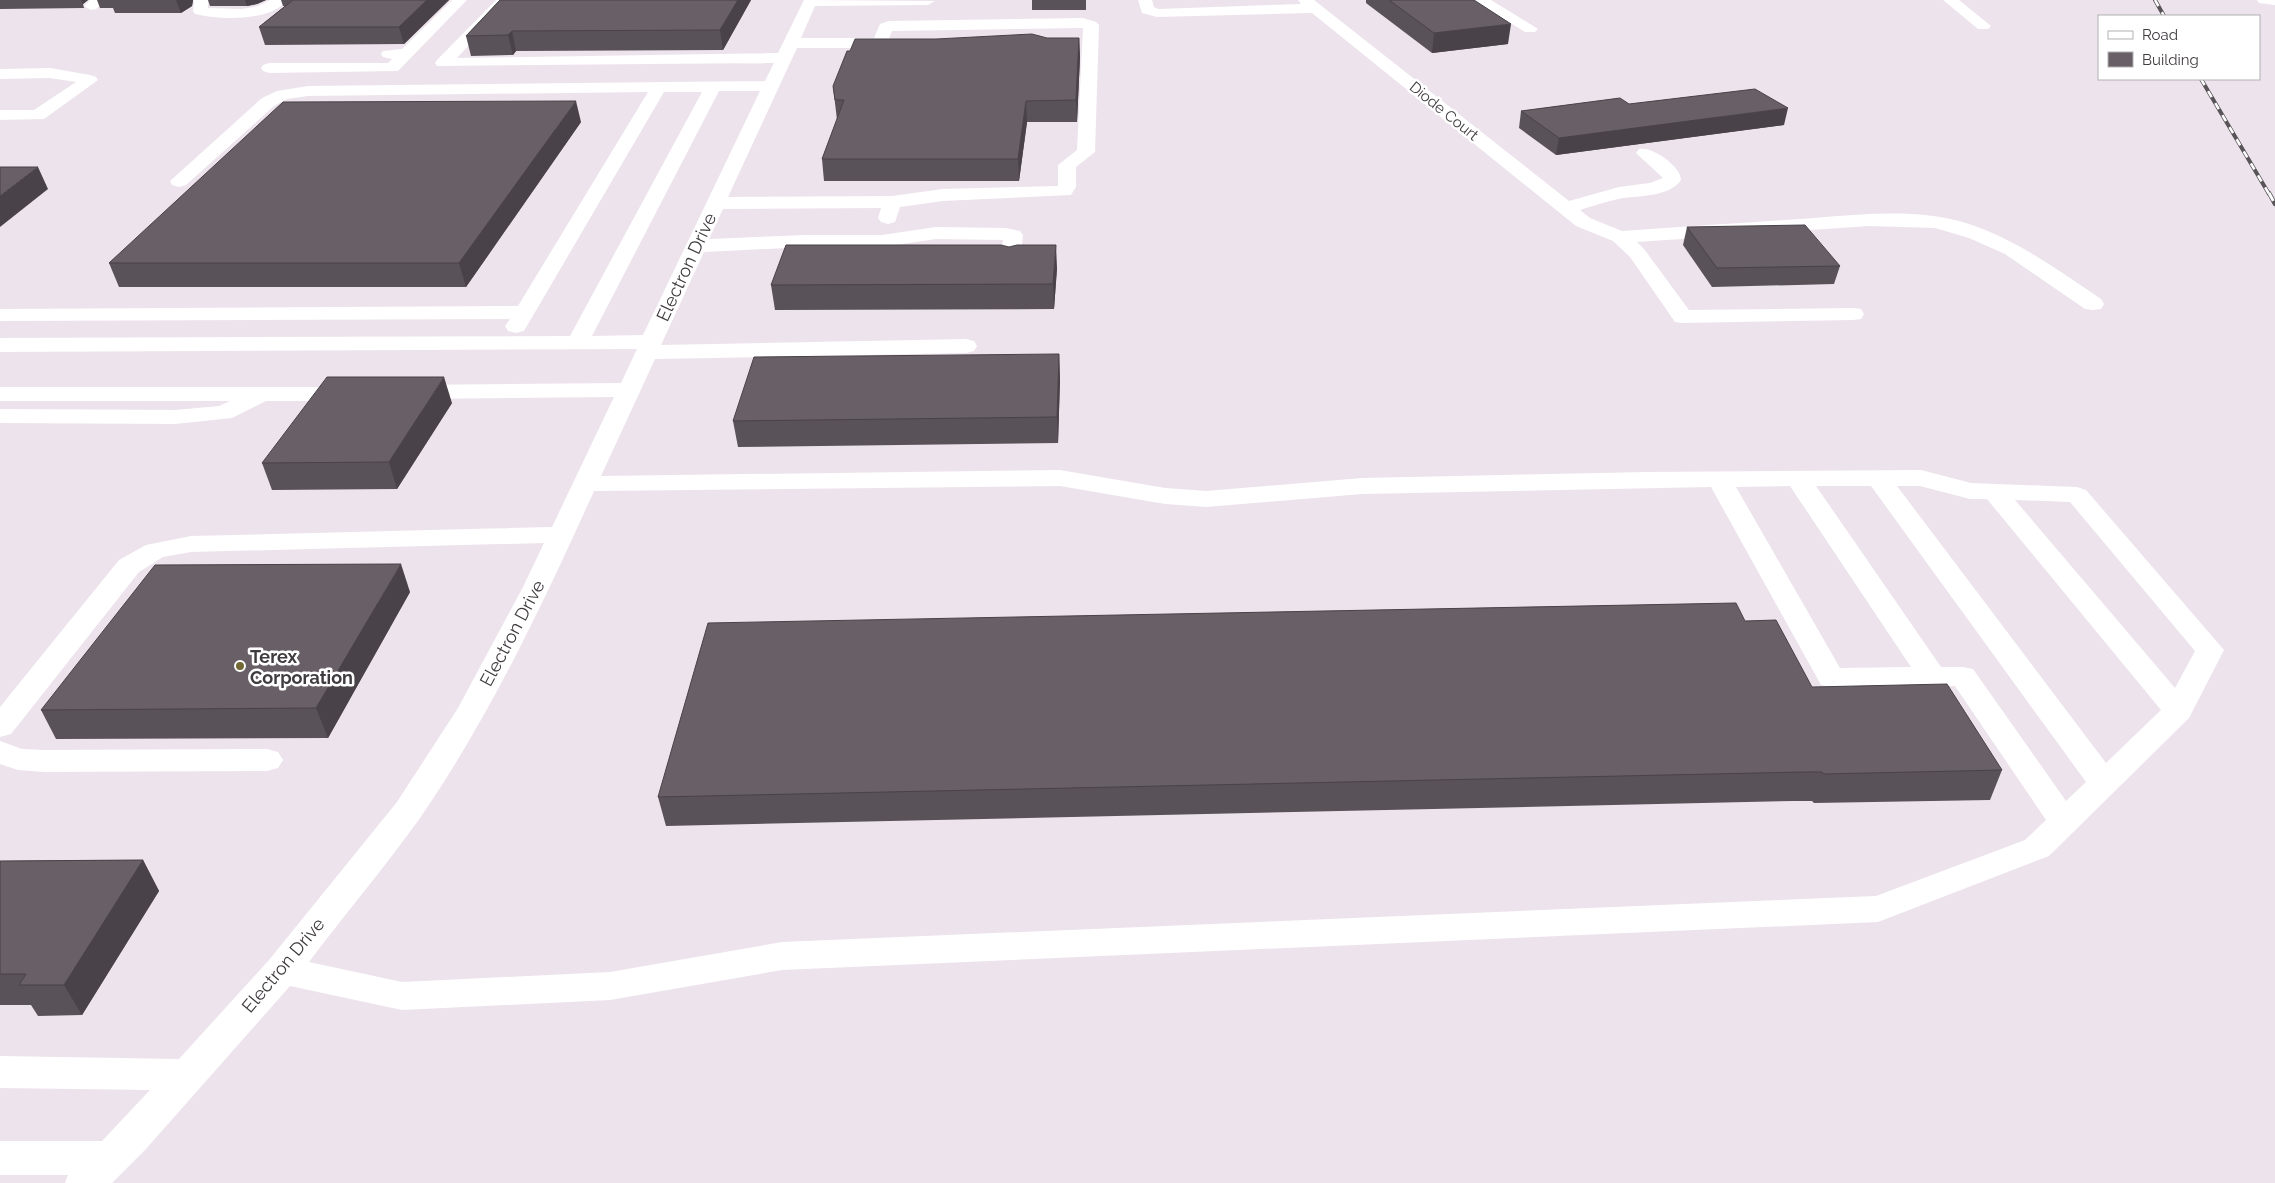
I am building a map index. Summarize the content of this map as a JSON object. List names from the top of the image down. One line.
{"streets":{"street":["Diode Court","Electron Drive"]},"places":["Terex Corporation"],"legend":["Road","Building"]}
